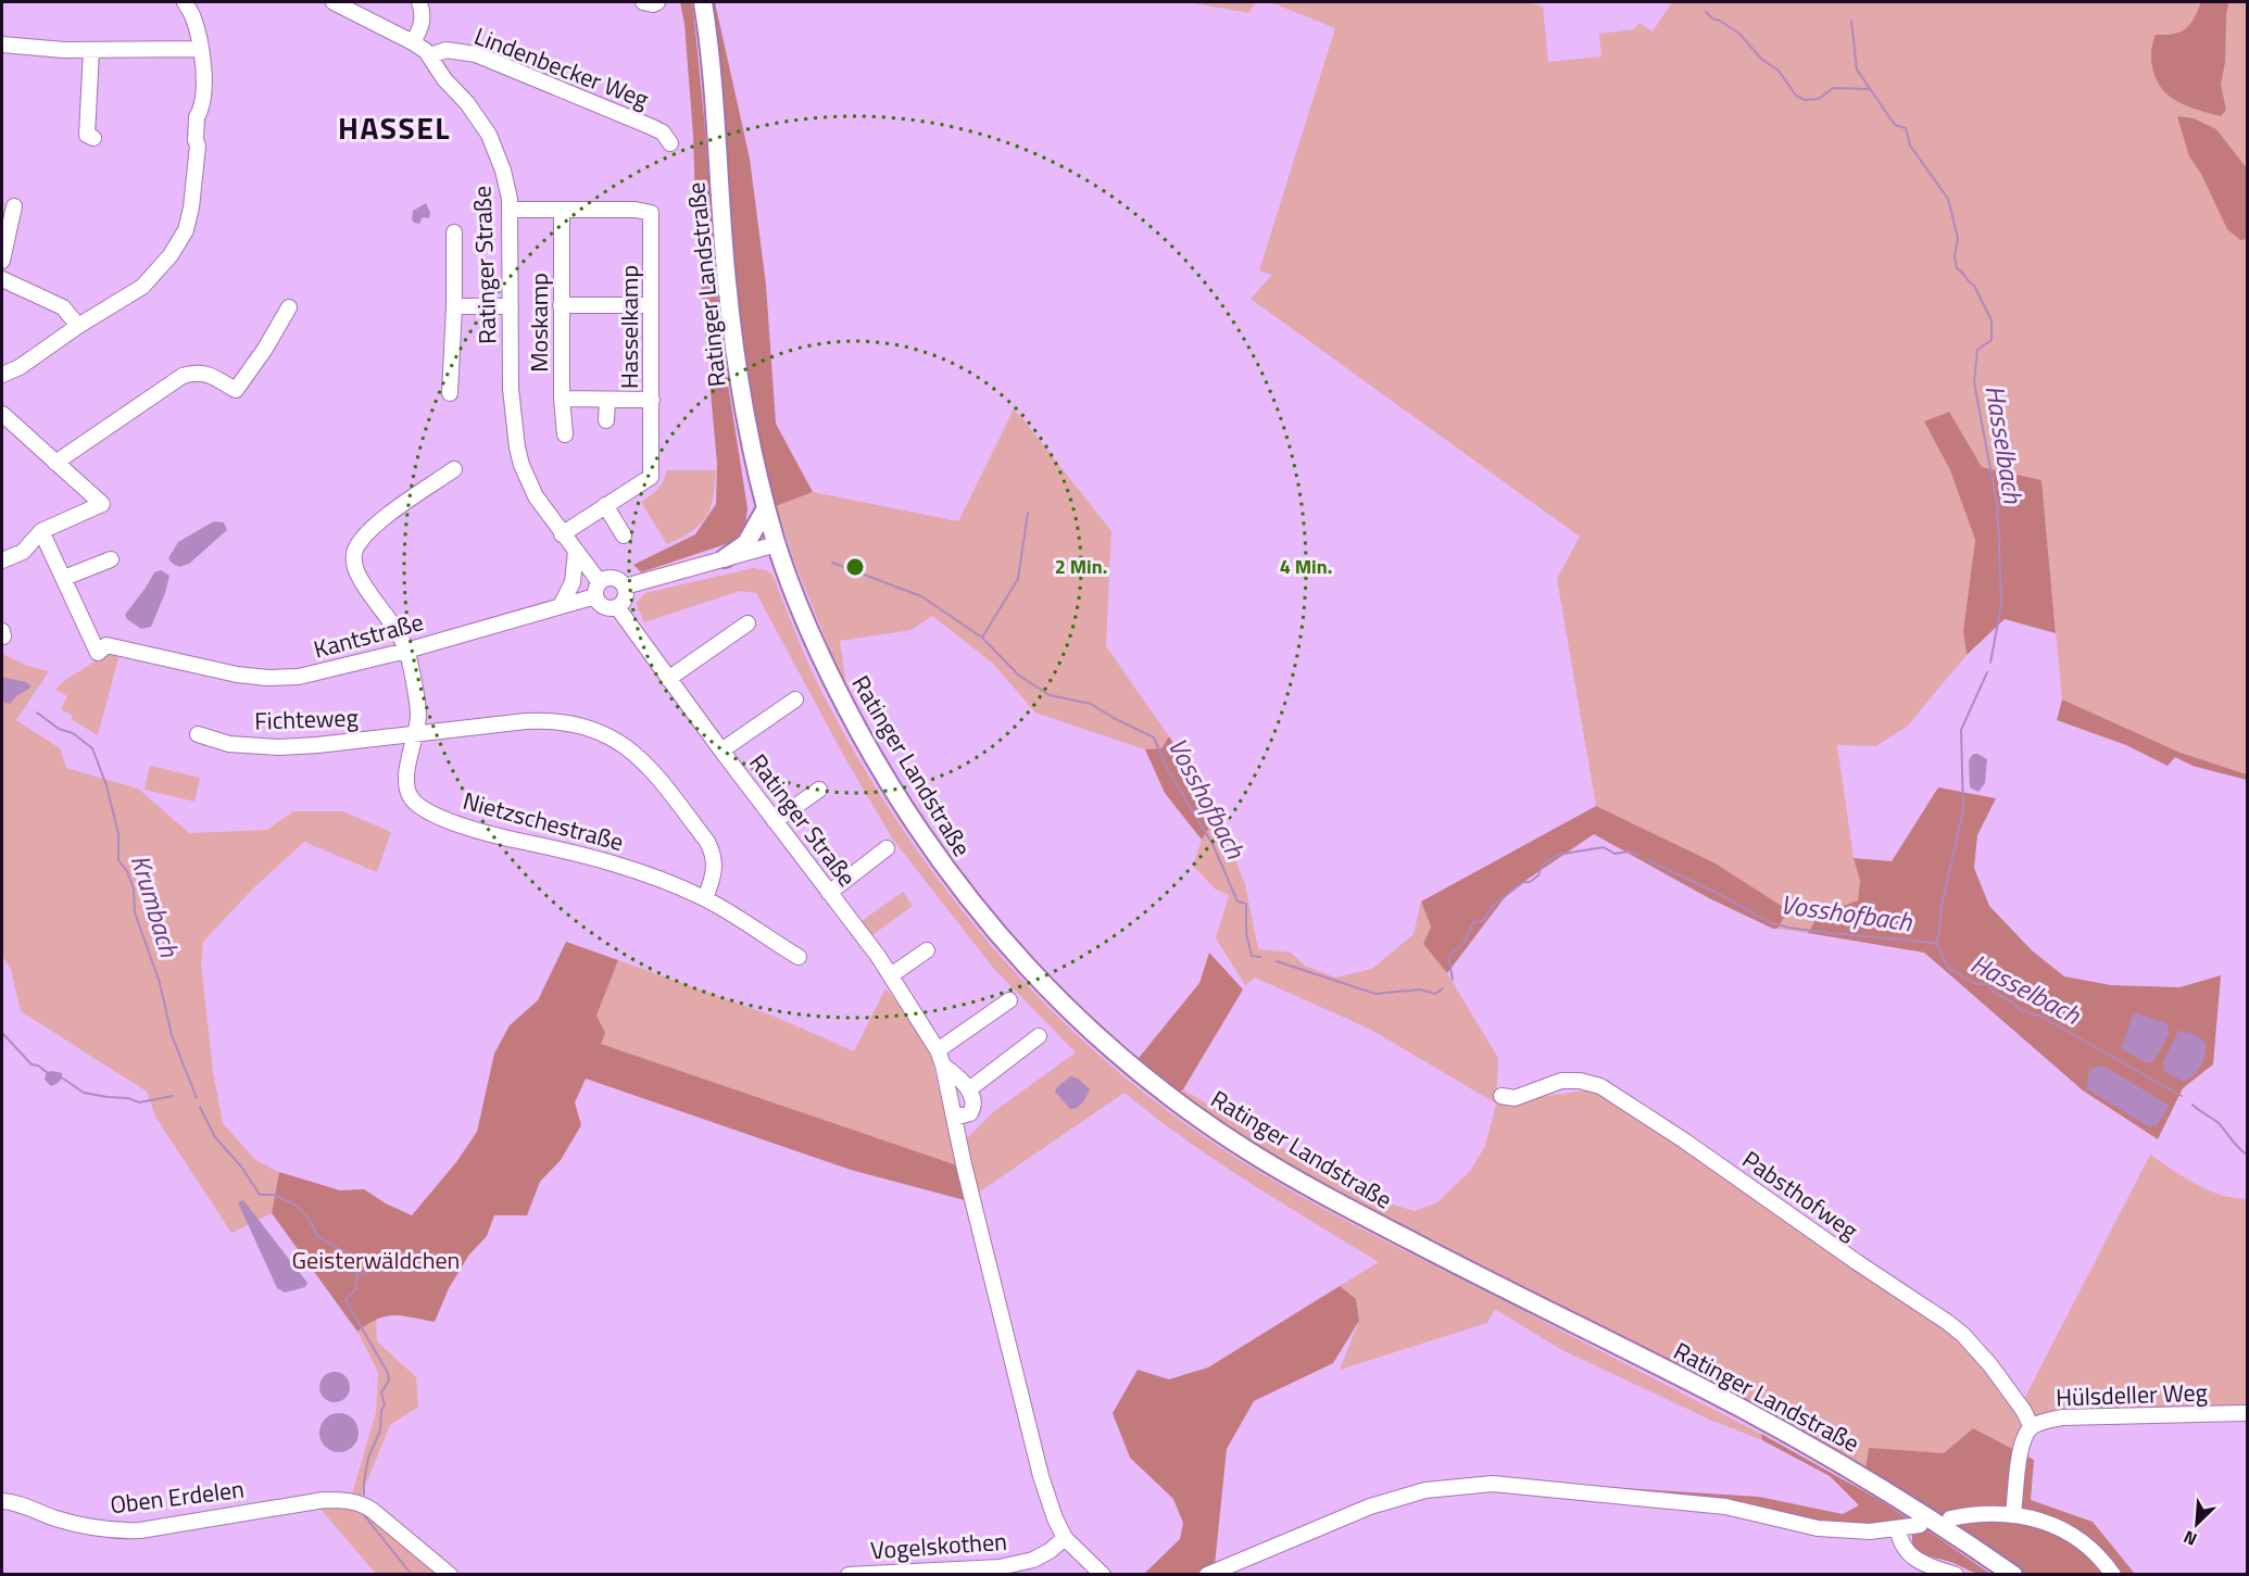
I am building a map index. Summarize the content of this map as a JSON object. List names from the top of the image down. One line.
{"streets":{"main road":["Ratinger Landstraße"],"street":["Lindenbecker Weg","Ratinger Straße","Moskamp","Hasselkamp","Kantstraße","Fichteweg","Nietzschestraße","Pabsthofweg","Hülsdeller Weg","Oben Erdelen","Vogelskothen"]},"crossings":[["Lindenbecker Weg","Ratinger Straße"],["Ratinger Straße","Hasselkamp"],["Ratinger Straße","Kantstraße"],["Ratinger Straße","Vogelskothen"],["Moskamp","Hasselkamp"],["Kantstraße","Nietzschestraße"],["Fichteweg","Nietzschestraße"],["Pabsthofweg","Hülsdeller Weg"]],"districts":["HASSEL"],"water":["Hasselbach","Vosshofbach","Krumbach"],"parks":["Geisterwäldchen"],"north":"bottom left","rings":["2 Min.","4 Min."]}
